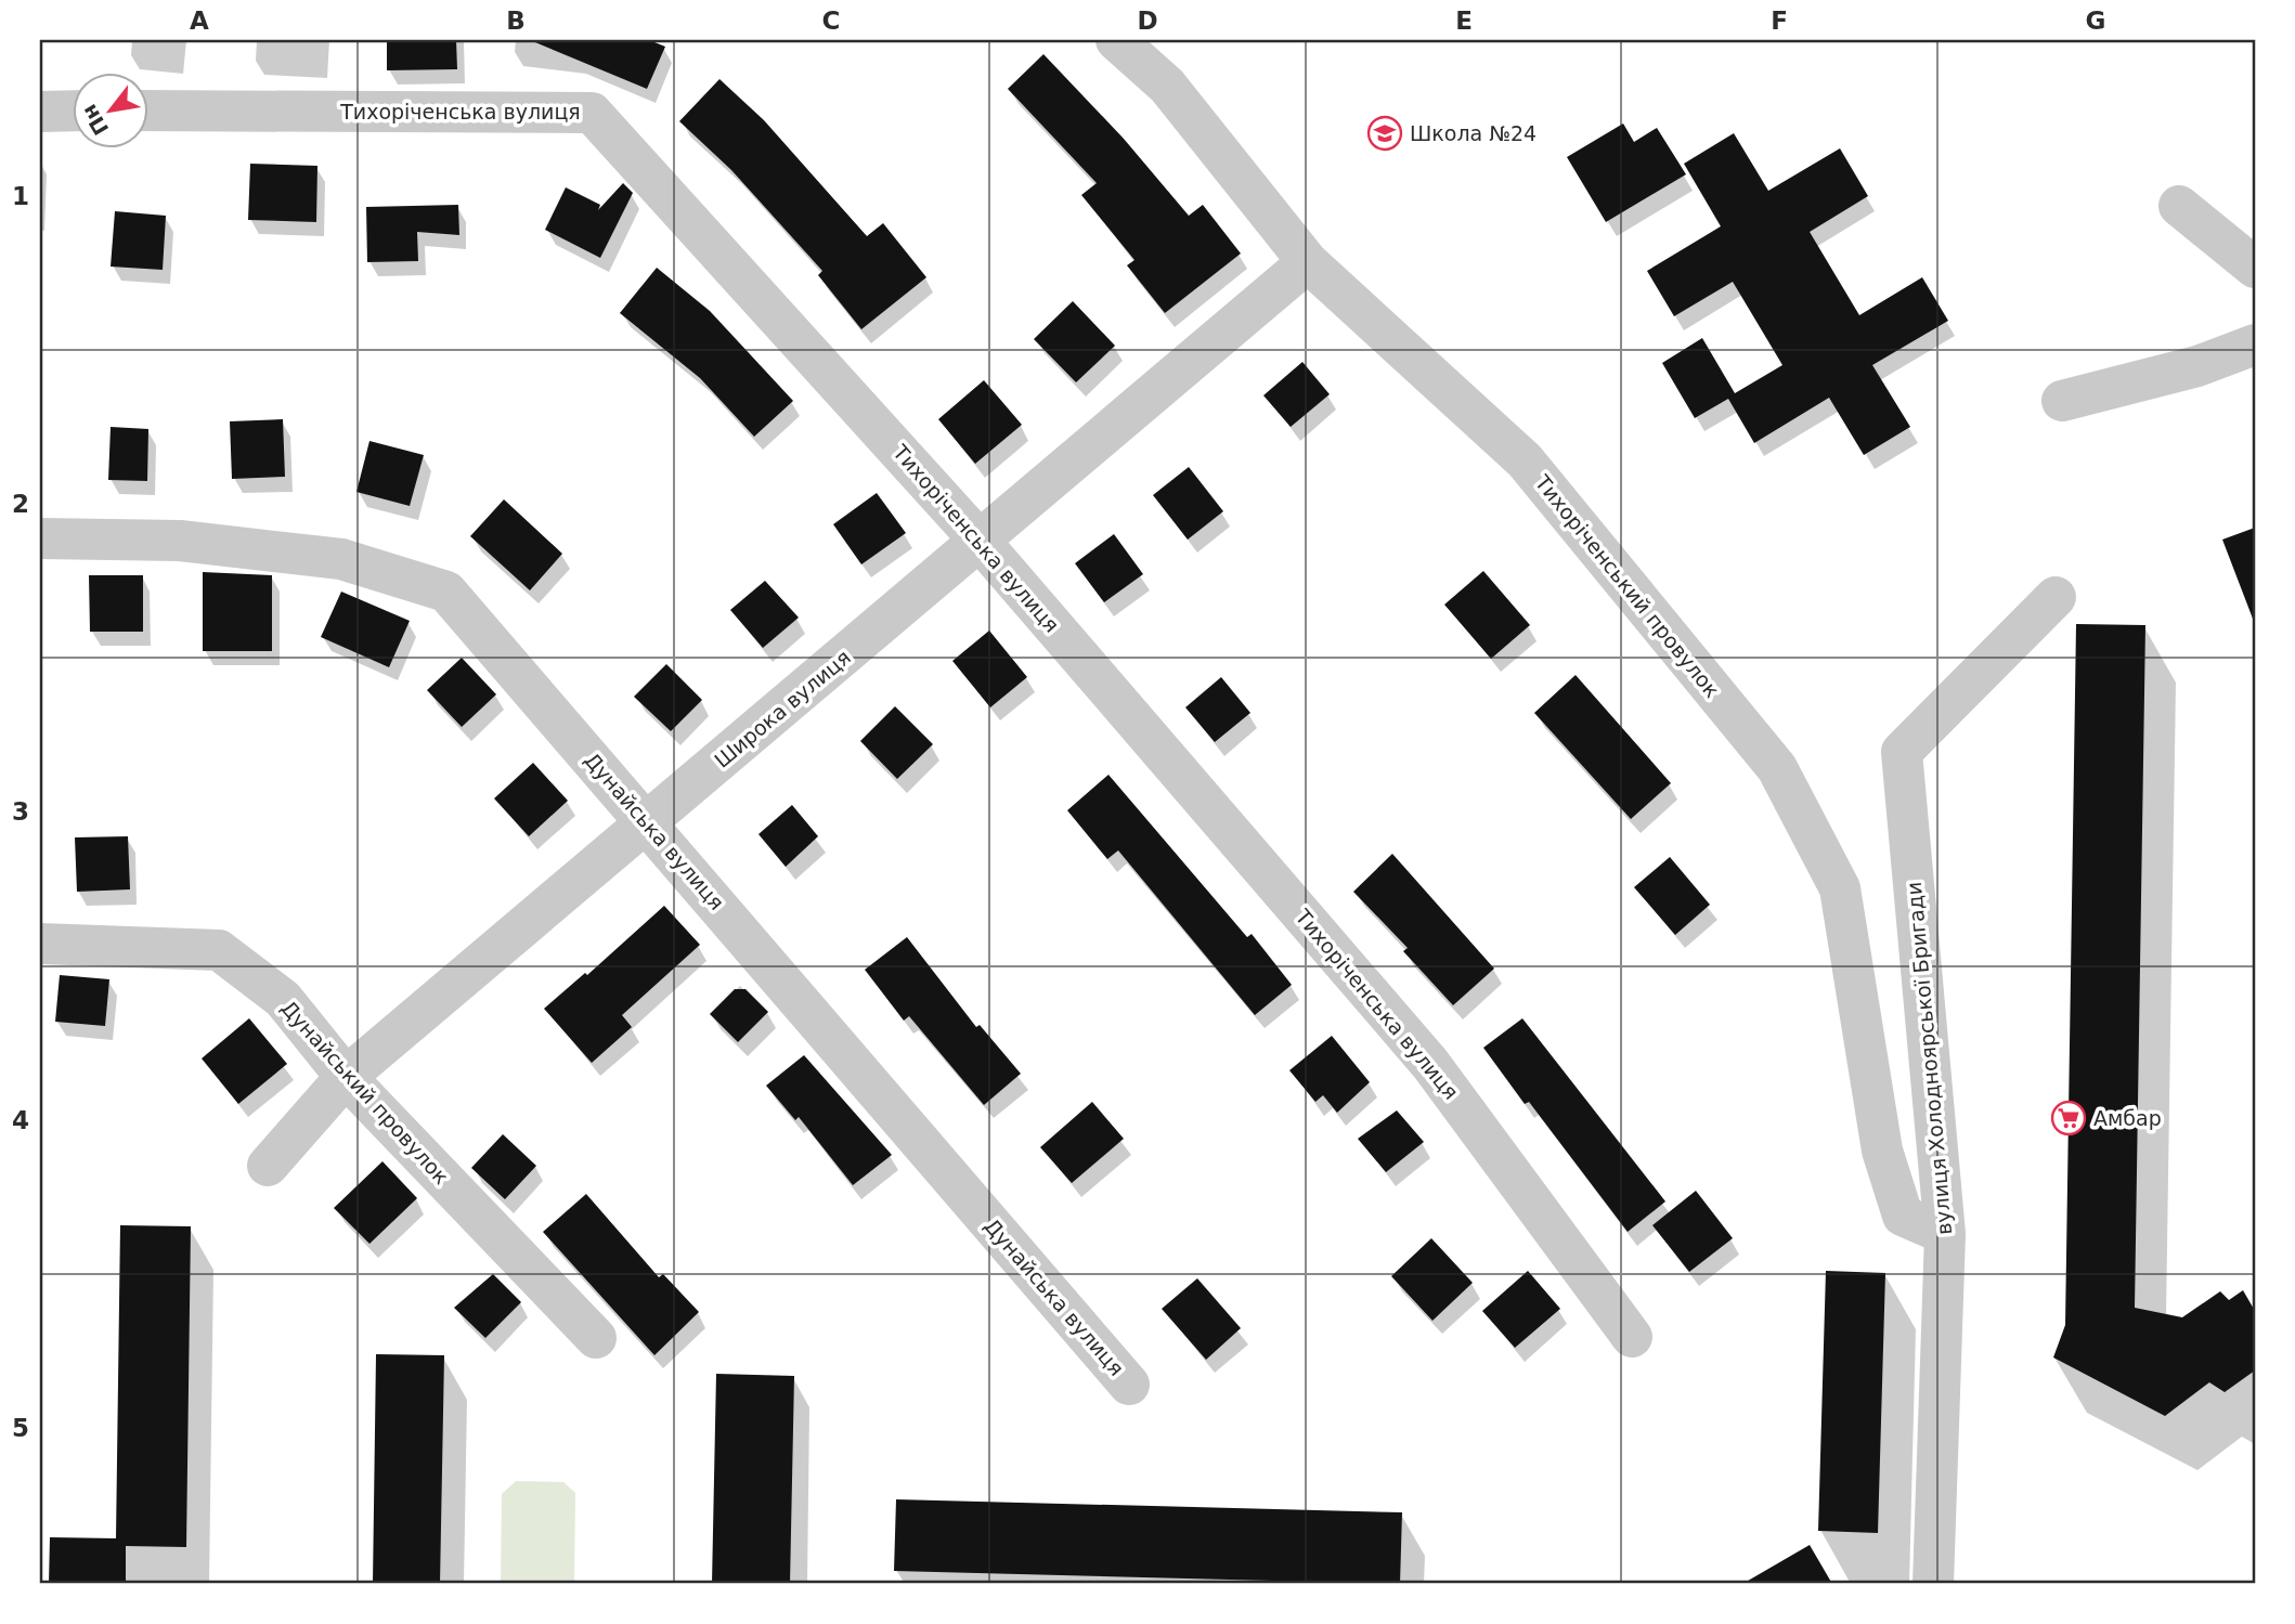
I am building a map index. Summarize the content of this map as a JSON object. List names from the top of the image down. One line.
{"streets":{"street":["Тихоріченська вулиця","Тихоріченський провулок","Широка вулиця","Дунайська вулиця","вулиця Холодноярської Бригади","Дунайський провулок"]},"crossings":[["Тихоріченська вулиця","Широка вулиця"],["Тихоріченський провулок","Широка вулиця"],["Тихоріченський провулок","вулиця Холодноярської Бригади"],["Широка вулиця","Дунайська вулиця"],["Широка вулиця","Дунайський провулок"]],"places":{"school or university":["Школа №24"],"supermarket":["Амбар"]},"north":"bottom left","grid":{"columns":["A","B","C","D","E","F","G"],"rows":["1","2","3","4","5"]}}
